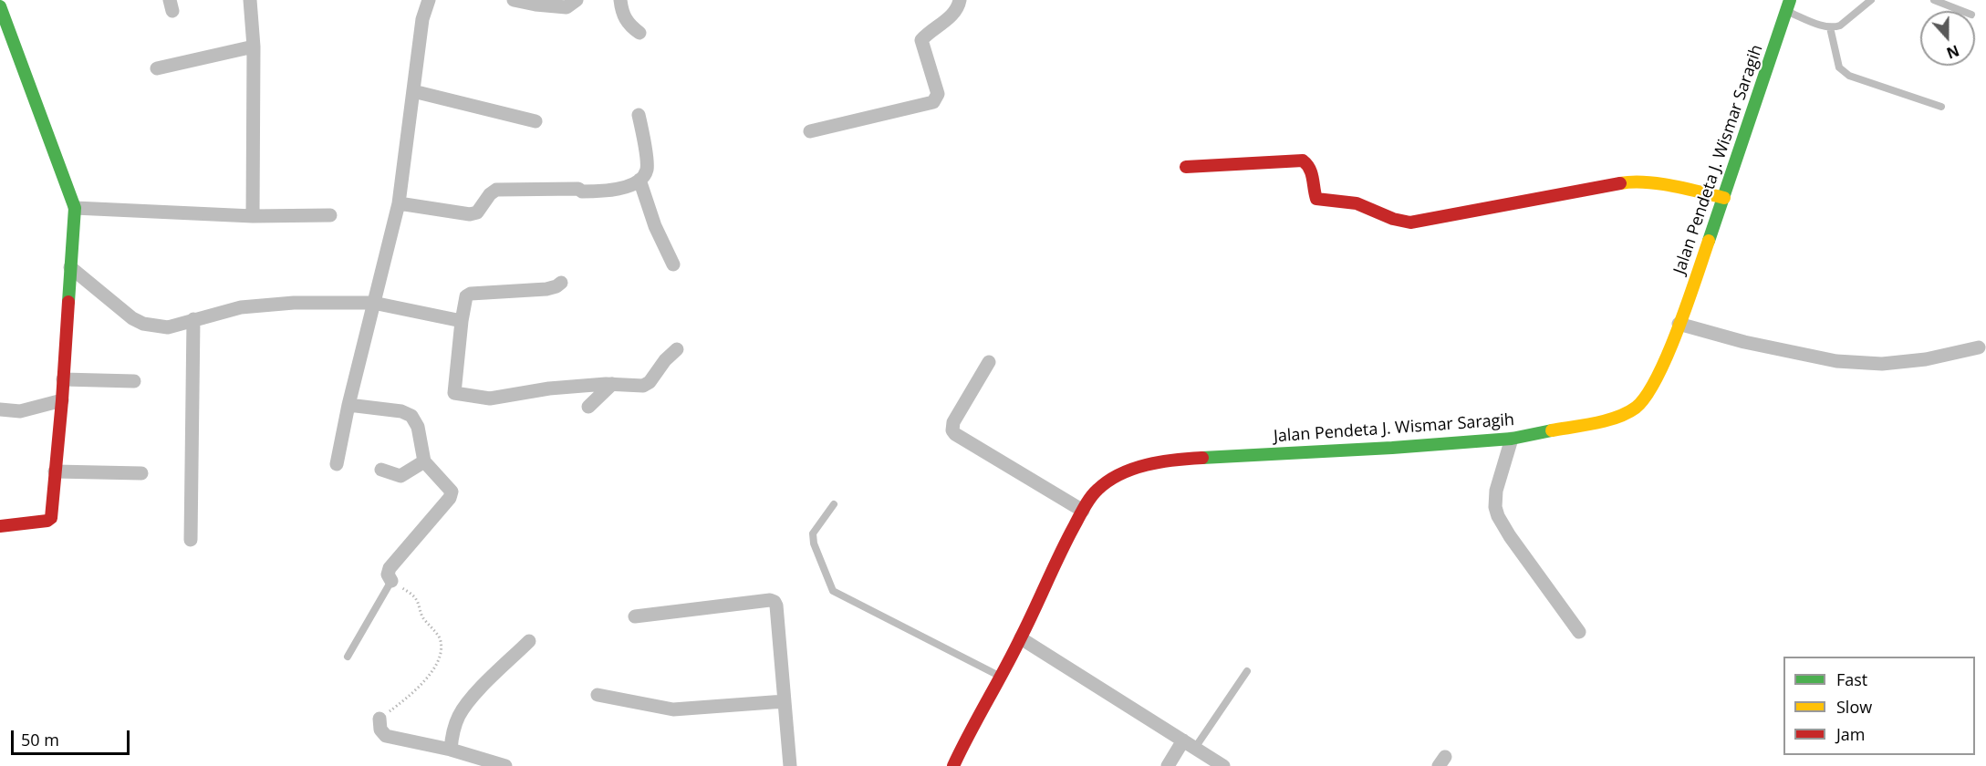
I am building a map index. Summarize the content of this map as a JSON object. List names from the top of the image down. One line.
{"streets":{"street":["Jalan Pendeta J. Wismar Saragih"]},"legend":["Fast","Slow","Jam"],"scale_bar":"50 m","north":"bottom"}
